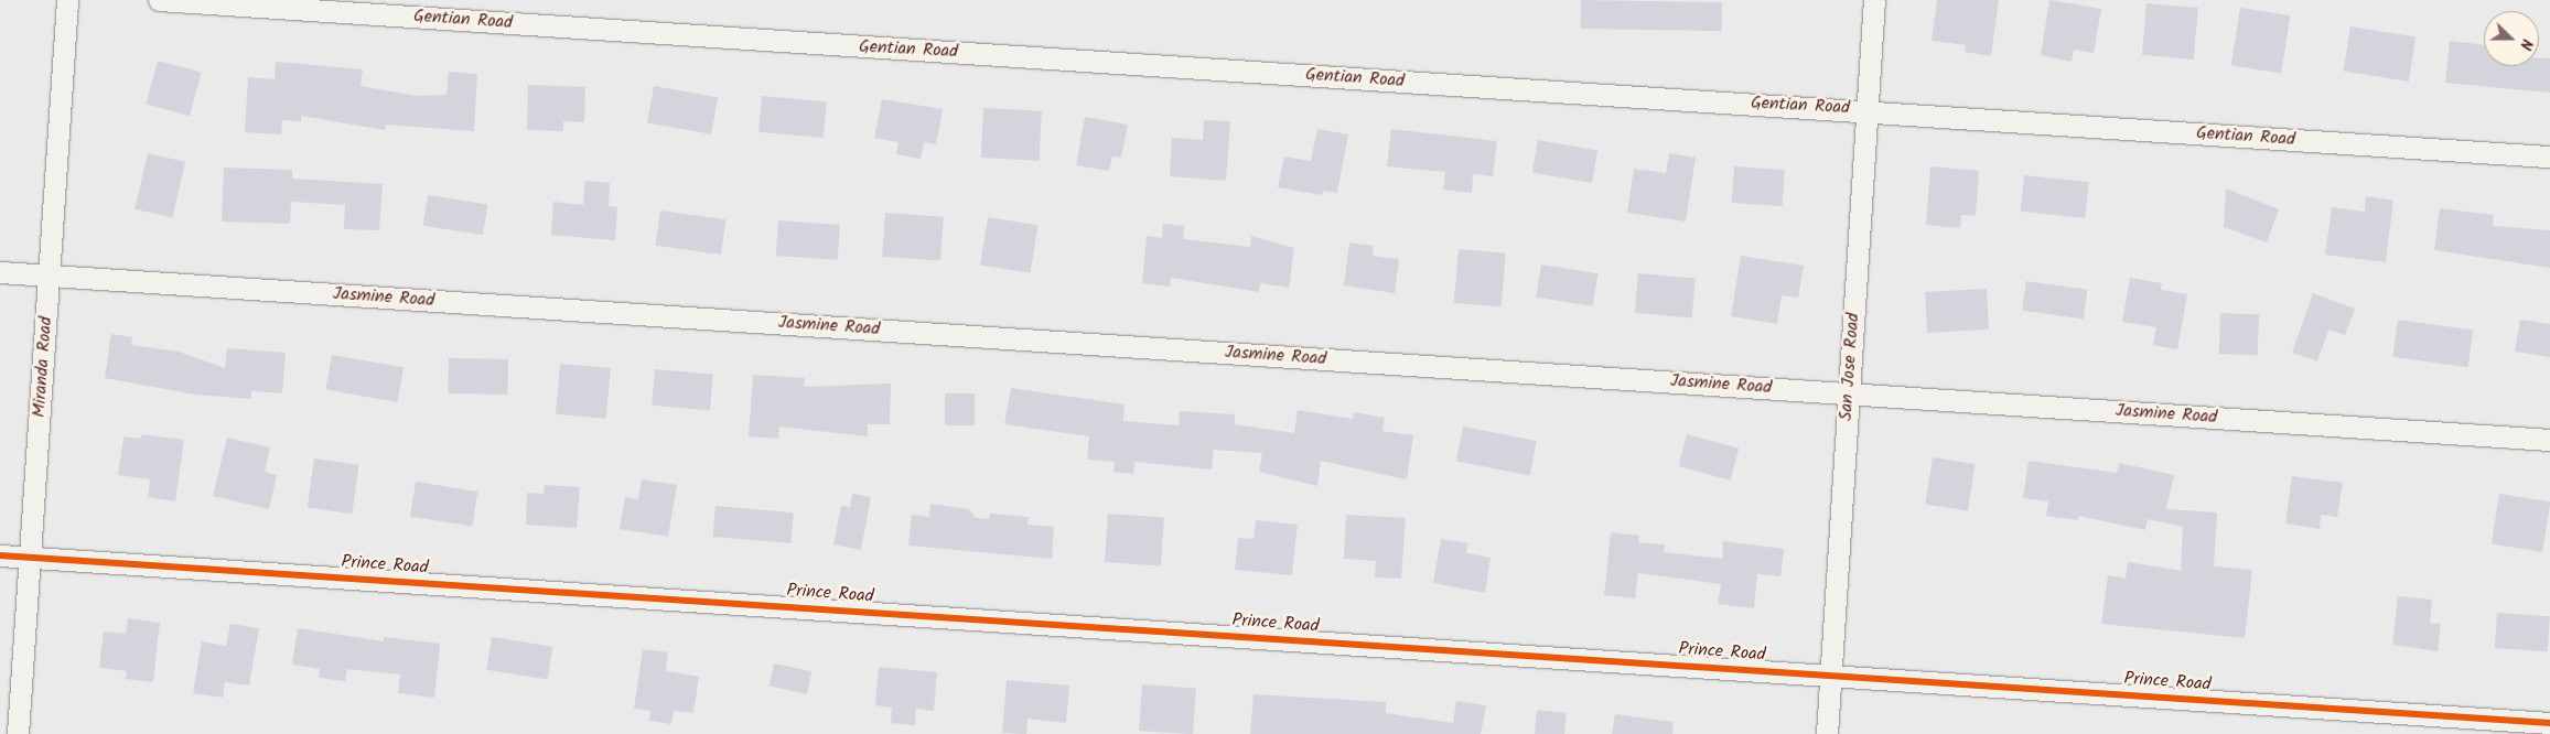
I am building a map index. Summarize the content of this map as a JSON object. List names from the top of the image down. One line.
{"streets":{"street":["Gentian Road","Jasmine Road","Miranda Road","San Jose Road","Prince Road"]},"crossings":[["Gentian Road","San Jose Road"],["Jasmine Road","Miranda Road"],["Jasmine Road","San Jose Road"],["Miranda Road","Prince Road"],["San Jose Road","Prince Road"]],"north":"right"}
